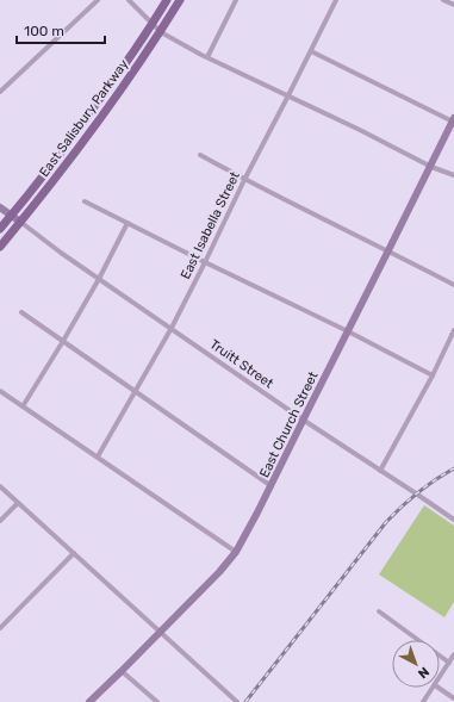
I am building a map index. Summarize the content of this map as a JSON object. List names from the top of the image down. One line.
{"streets":{"main road":["East Salisbury Parkway"],"street":["East Isabella Street","Truitt Street","East Church Street"]},"crossings":[["East Salisbury Parkway","Truitt Street"],["East Isabella Street","Truitt Street"],["Truitt Street","East Church Street"]],"scale_bar":"100 m","north":"bottom right"}
